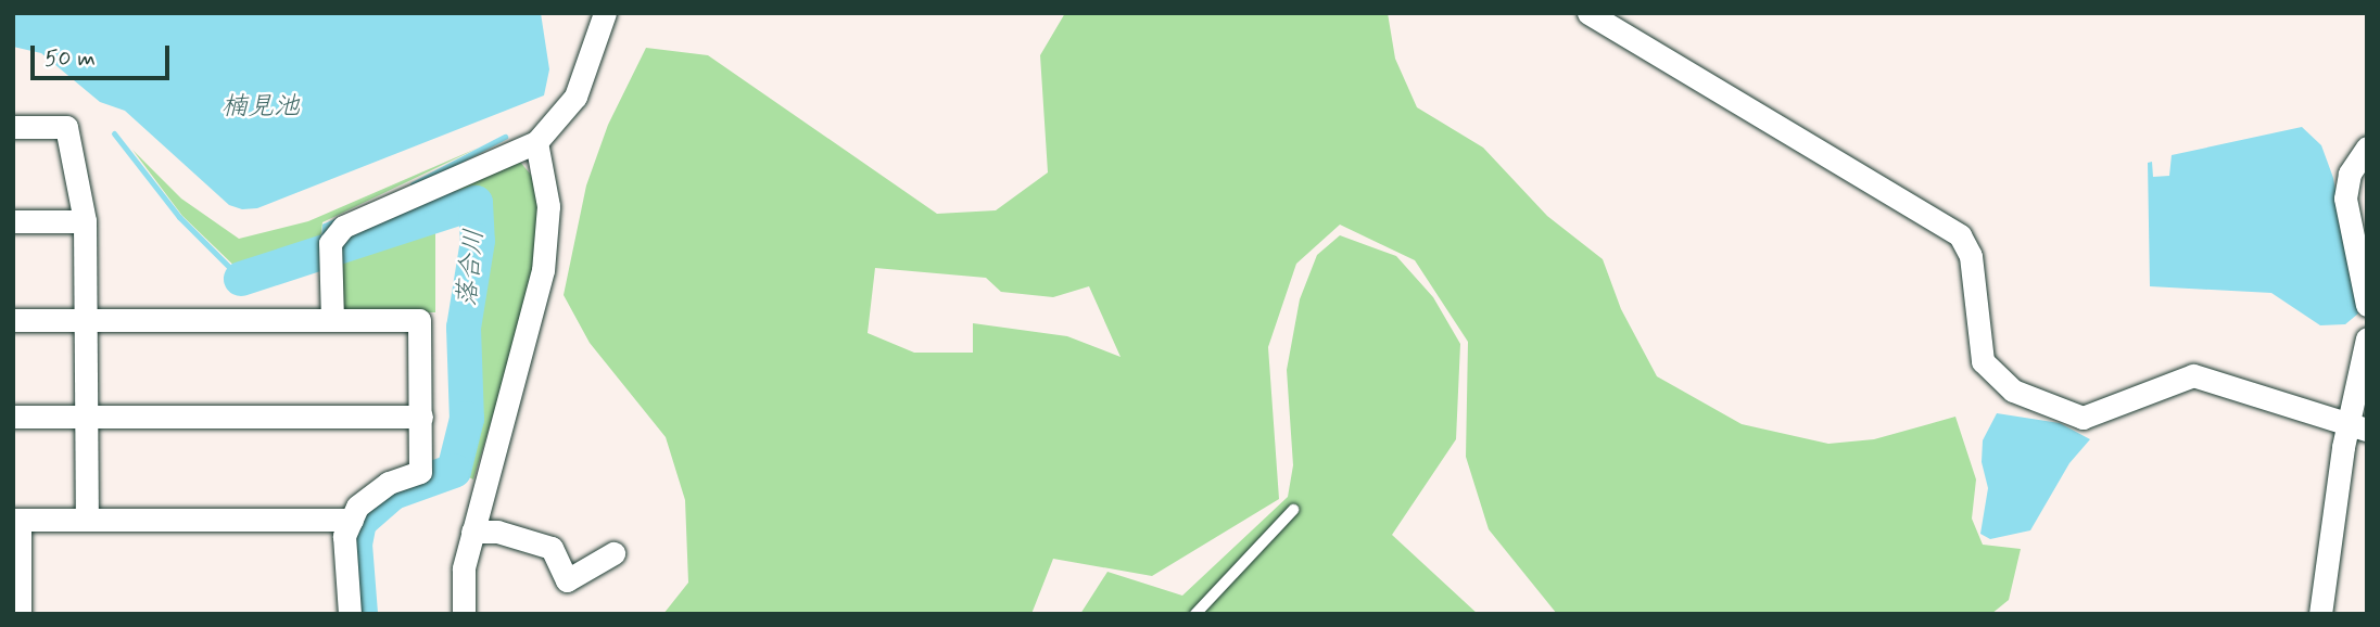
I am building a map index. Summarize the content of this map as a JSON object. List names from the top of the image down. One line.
{"water":["楠見池","落合川"],"scale_bar":"50 m"}
